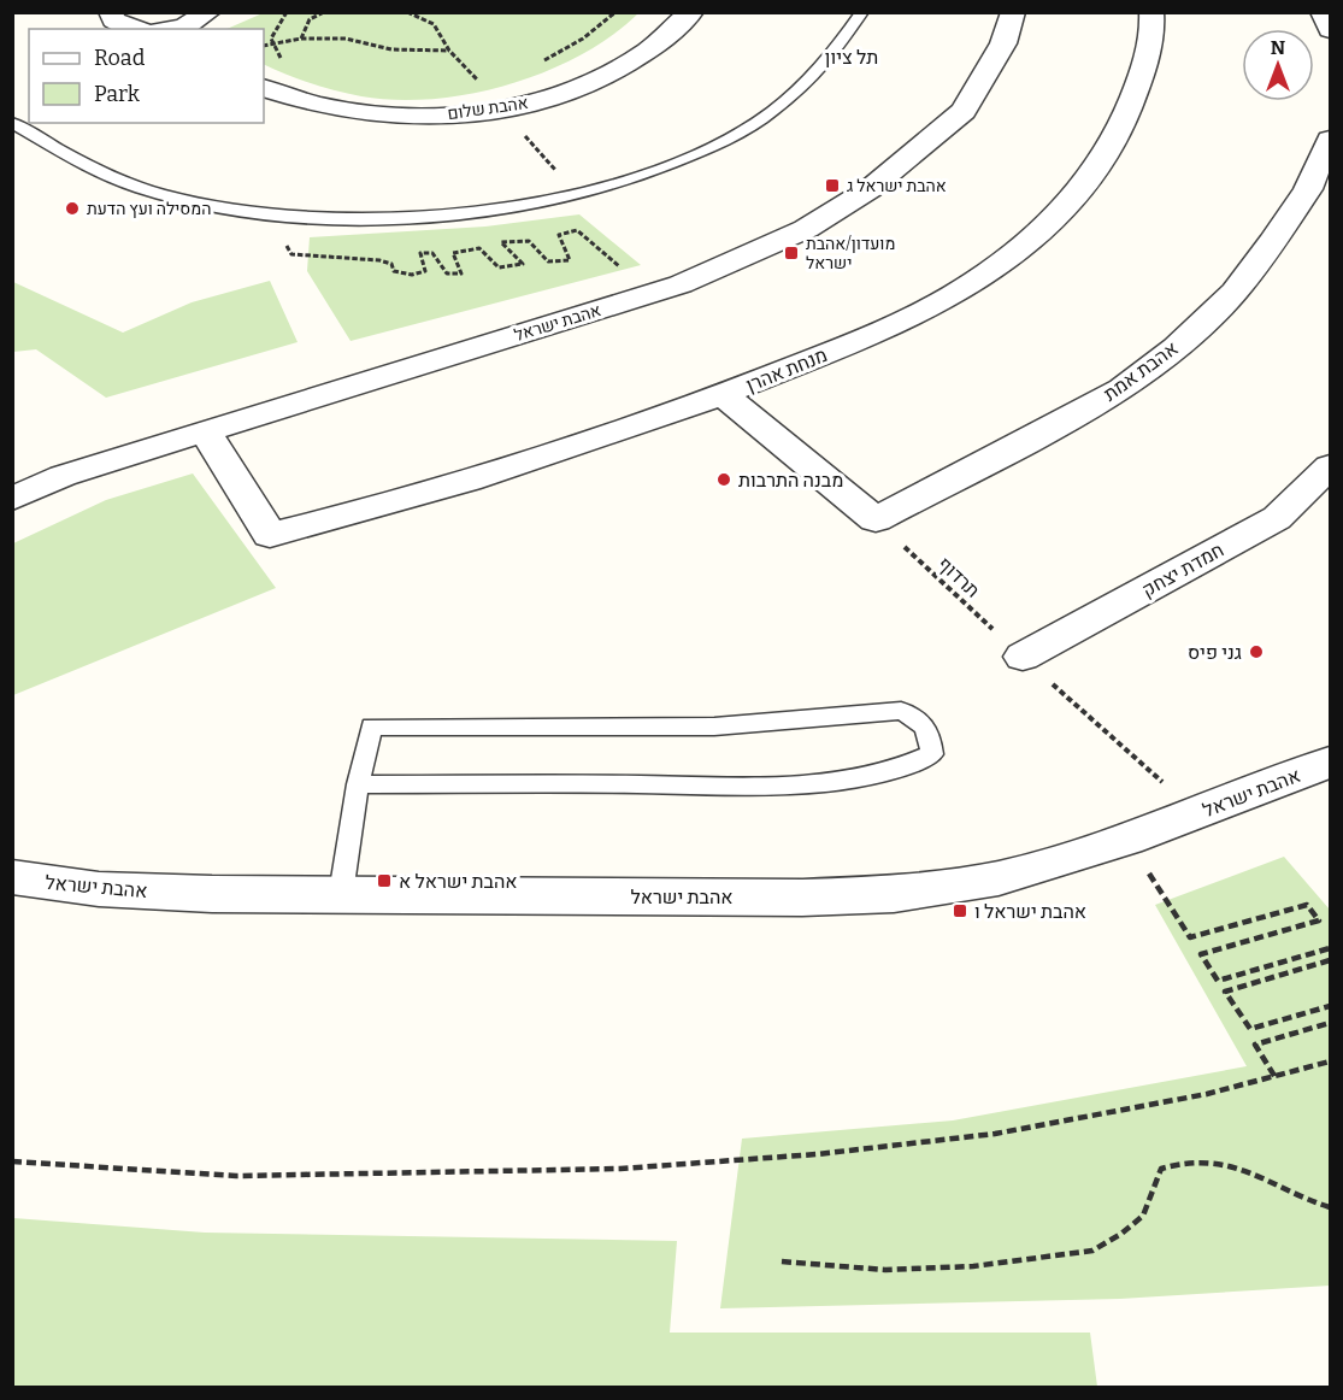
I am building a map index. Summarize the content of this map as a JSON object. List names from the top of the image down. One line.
{"streets":{"street":["אהבת שלום","אהבת ישראל","מנחת אהרן","אהבת אמת","חמדת יצחק"],"path":["תרדוף"]},"crossings":[["אהבת ישראל","מנחת אהרן"],["אהבת ישראל","תרדוף"],["אהבת אמת","תרדוף"],["חמדת יצחק","תרדוף"]],"districts":["תל ציון"],"places":{"transit":["אהבת ישראל ג","מועדון/אהבת ישראל","אהבת ישראל א","אהבת ישראל ו"],"other":["המסילה ועץ הדעת","מבנה התרבות","גני פיס"]},"legend":["Road","Park"],"north":"top"}
